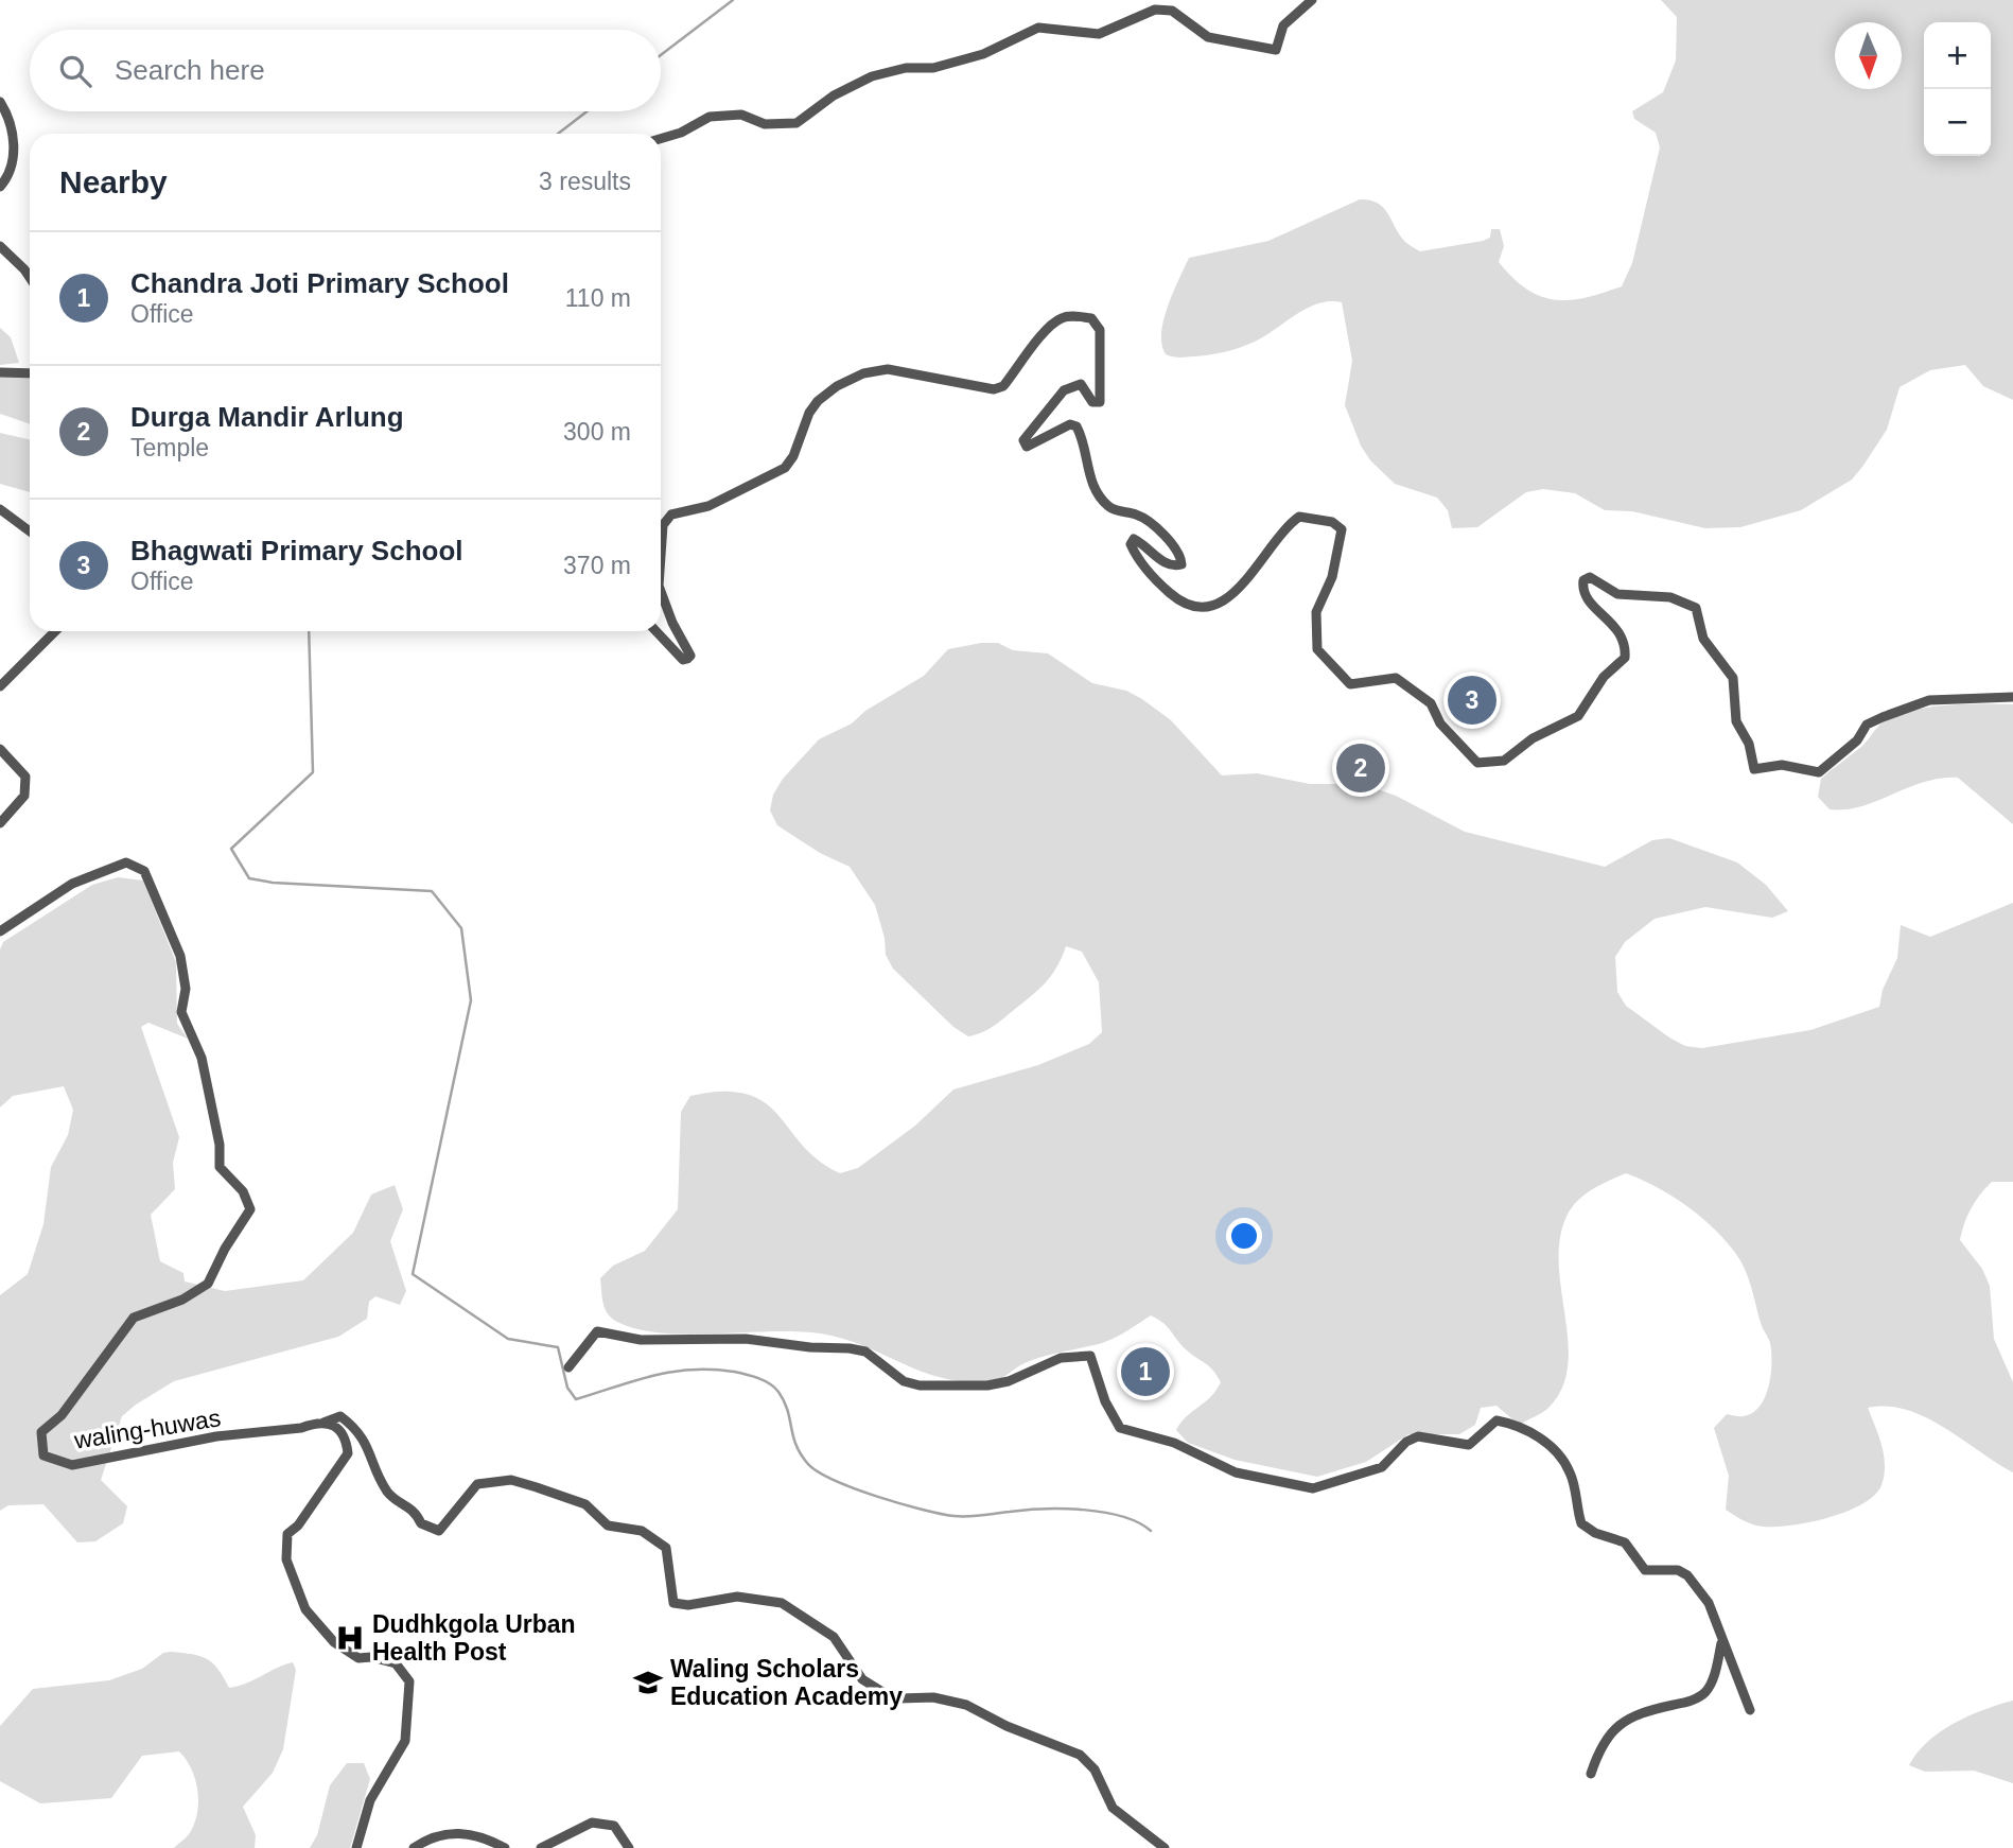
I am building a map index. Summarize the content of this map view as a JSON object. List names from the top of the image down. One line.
{"streets":{"street":["waling-huwas"]},"places":{"hospital":["Dudhkgola Urban Health Post"],"school or university":["Waling Scholars Education Academy"]},"north":"bottom","page":{"map_buttons":["+","−"],"search":"Search here","heading":["Nearby","3 results"],"list":[{"mark":"1","name":"Chandra Joti Primary School","note":"Office","value":"110 m"},{"mark":"2","name":"Durga Mandir Arlung","note":"Temple","value":"300 m"},{"mark":"3","name":"Bhagwati Primary School","note":"Office","value":"370 m"}],"pins":["3","2","1"]}}
